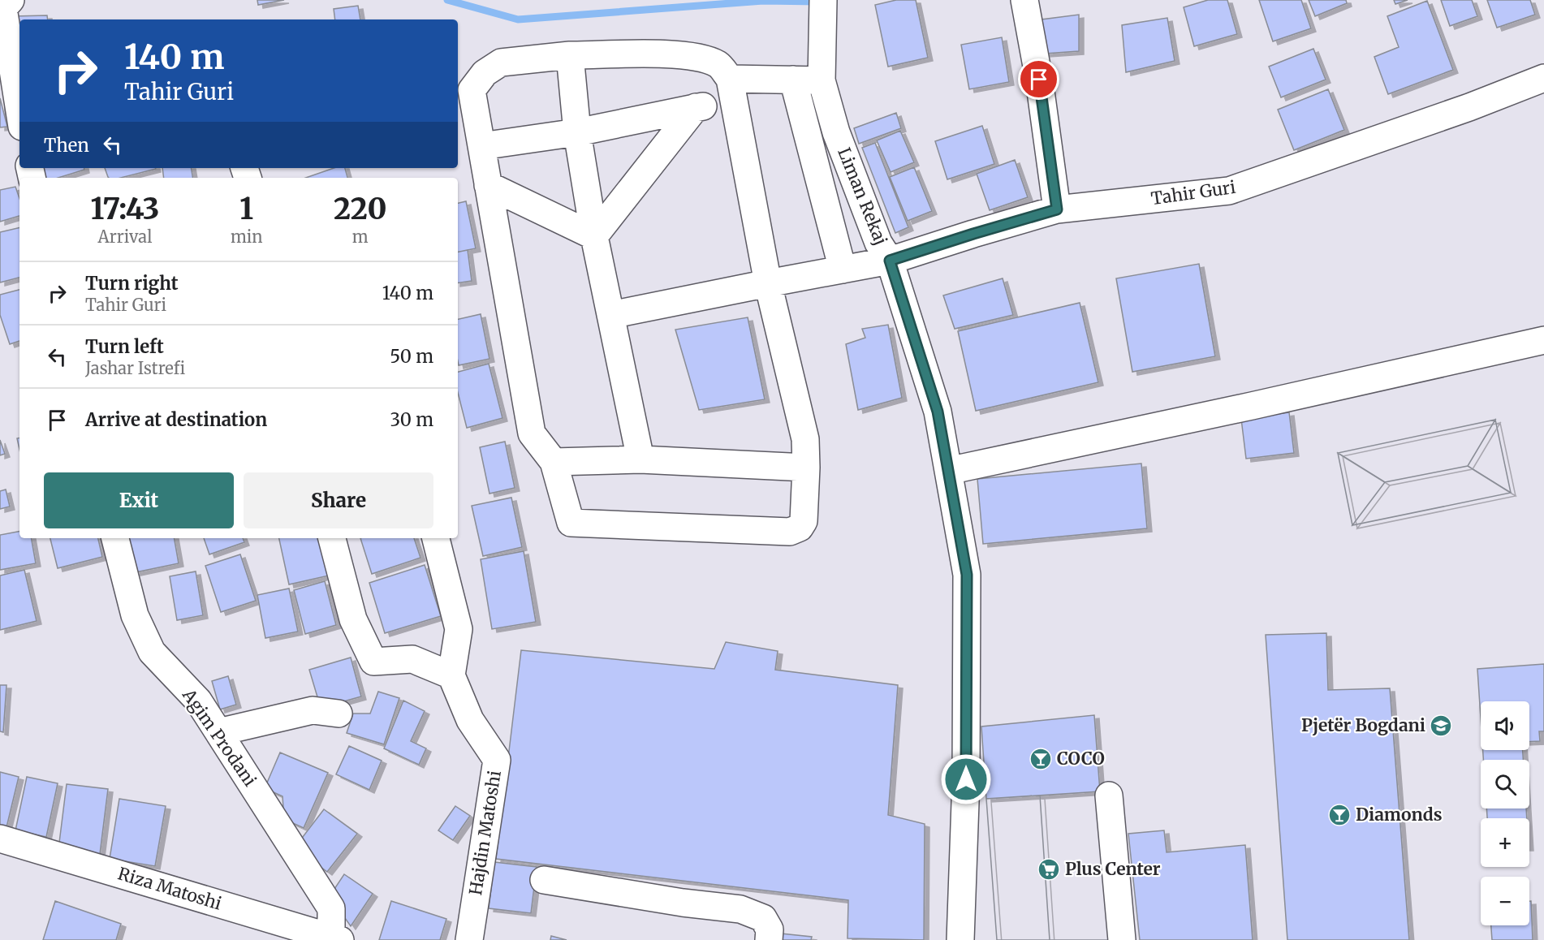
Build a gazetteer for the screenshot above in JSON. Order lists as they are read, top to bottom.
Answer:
{
  "streets": {
    "street": [
      "Tahir Guri",
      "Liman Rekaj",
      "Agim Prodani",
      "Hajdin Matoshi",
      "Riza Matoshi"
    ]
  },
  "crossings": [
    ["Tahir Guri", "Liman Rekaj"],
    ["Agim Prodani", "Riza Matoshi"]
  ],
  "places": {
    "school or university": ["Pjetër Bogdani"],
    "bar": ["COCO", "Diamonds"],
    "supermarket": ["Plus Center"]
  },
  "page": {
    "turn": ["140 m", "Tahir Guri"],
    "then": "Then",
    "eta": [
      "17:43",
      "Arrival",
      "1",
      "min",
      "220",
      "m"
    ],
    "list": [
      {
        "name": "Turn right",
        "note": "Tahir Guri",
        "value": "140 m"
      },
      {
        "name": "Turn left",
        "note": "Jashar Istrefi",
        "value": "50 m"
      },
      {
        "name": "Arrive at destination",
        "value": "30 m"
      }
    ],
    "buttons": ["Exit", "Share"],
    "map_buttons": ["+", "−"]
  }
}
